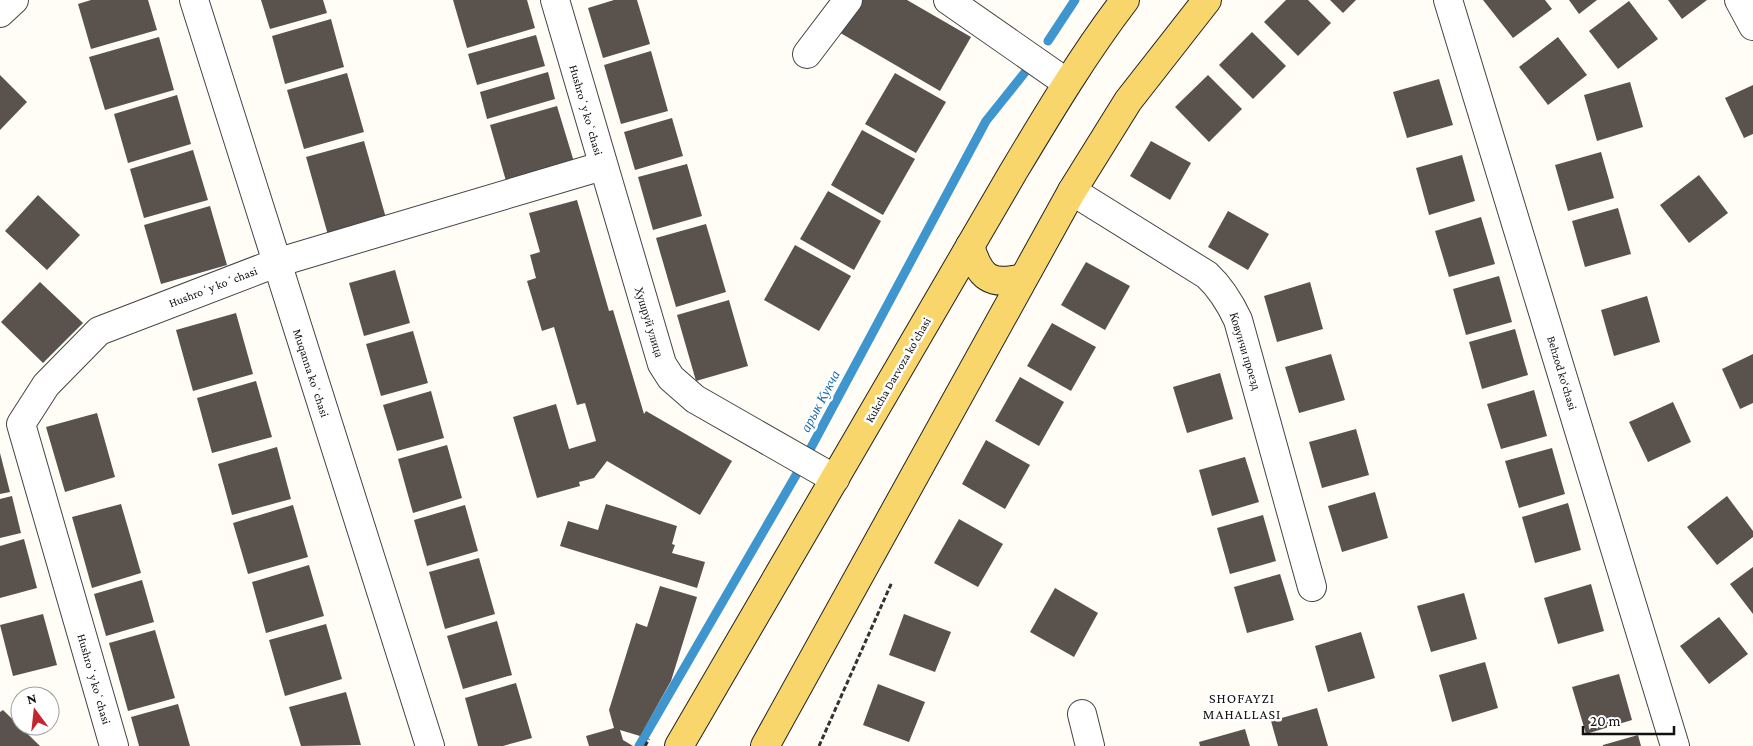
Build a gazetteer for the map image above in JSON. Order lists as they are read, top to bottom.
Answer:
{
  "streets": {
    "main road": ["Kukcha Darvoza ko'chasi"],
    "street": [
      "Hushroʻy koʻchasi",
      "Хушруй улица",
      "Ковунчи проезд",
      "Muqanna koʻchasi",
      "Behzod ko‘chasi"
    ]
  },
  "crossings": [
    ["Hushroʻy koʻchasi", "Хушруй улица"],
    ["Hushroʻy koʻchasi", "Muqanna koʻchasi"],
    ["Хушруй улица", "Kukcha Darvoza ko'chasi"]
  ],
  "districts": ["SHOFAYZI MAHALLASI"],
  "water": ["арык Кукча"],
  "scale_bar": "20 m",
  "north": "top"
}
